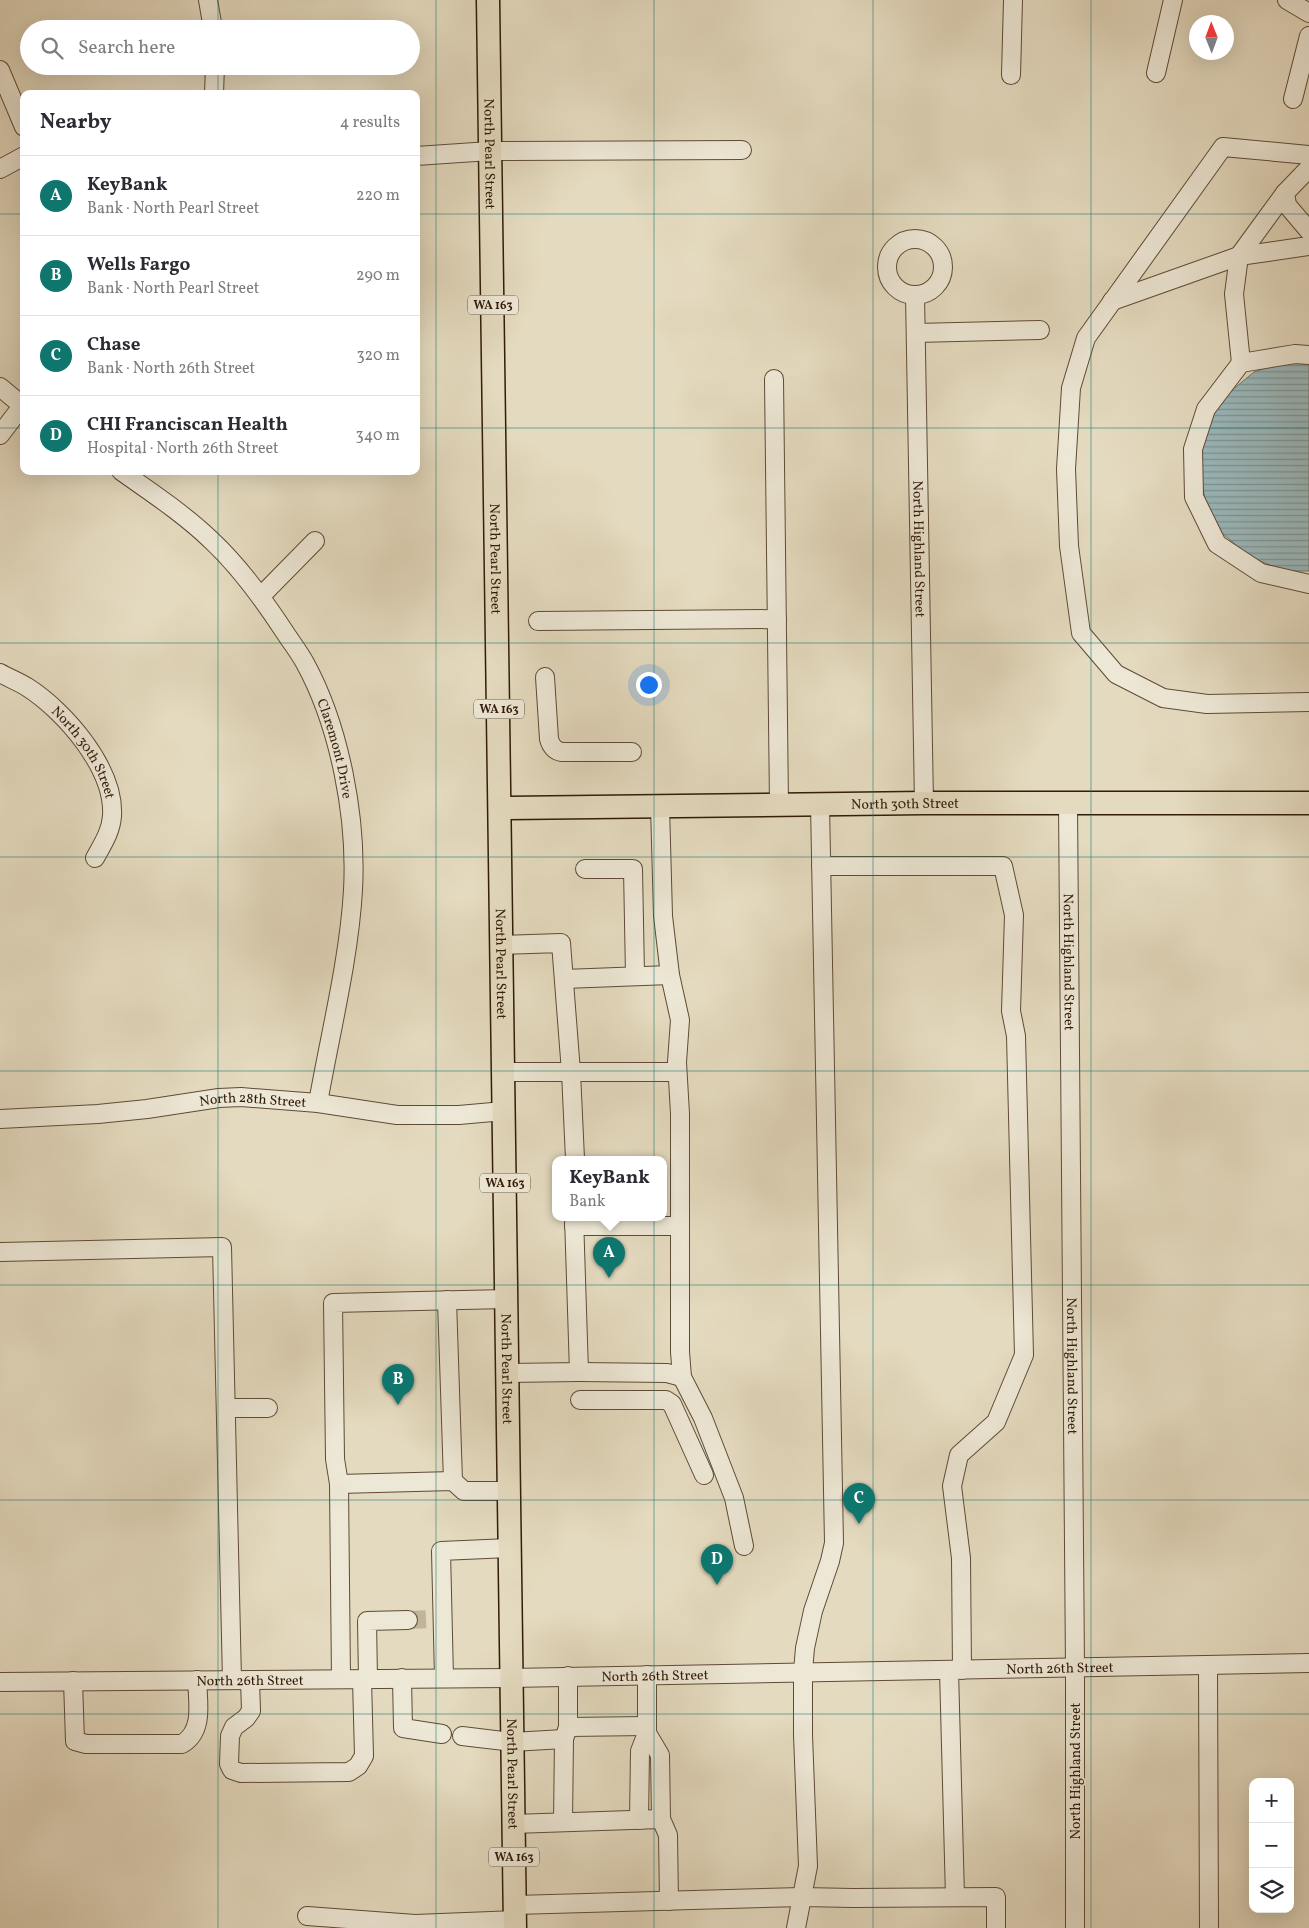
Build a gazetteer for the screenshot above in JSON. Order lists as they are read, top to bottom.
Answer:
{
  "streets": {
    "main road": ["North Pearl Street", "WA 163", "North 30th Street"],
    "street": [
      "North Highland Street",
      "Claremont Drive",
      "North 28th Street",
      "North 26th Street"
    ]
  },
  "crossings": [
    ["North Pearl Street", "North 30th Street"],
    ["North Pearl Street", "North 28th Street"],
    ["North Pearl Street", "North 26th Street"],
    ["North Highland Street", "North 30th Street"],
    ["North Highland Street", "North 26th Street"],
    ["Claremont Drive", "North 28th Street"]
  ],
  "north": "top",
  "page": {
    "search": "Search here",
    "heading": ["Nearby", "4 results"],
    "list": [
      {
        "mark": "A",
        "name": "KeyBank",
        "note": "Bank · North Pearl Street",
        "value": "220 m"
      },
      {
        "mark": "B",
        "name": "Wells Fargo",
        "note": "Bank · North Pearl Street",
        "value": "290 m"
      },
      {
        "mark": "C",
        "name": "Chase",
        "note": "Bank · North 26th Street",
        "value": "320 m"
      },
      {
        "mark": "D",
        "name": "CHI Franciscan Health",
        "note": "Hospital · North 26th Street",
        "value": "340 m"
      }
    ],
    "popup": ["KeyBank", "Bank"],
    "pins": [
      "A",
      "B",
      "C",
      "D"
    ],
    "map_buttons": ["+", "−"]
  }
}
